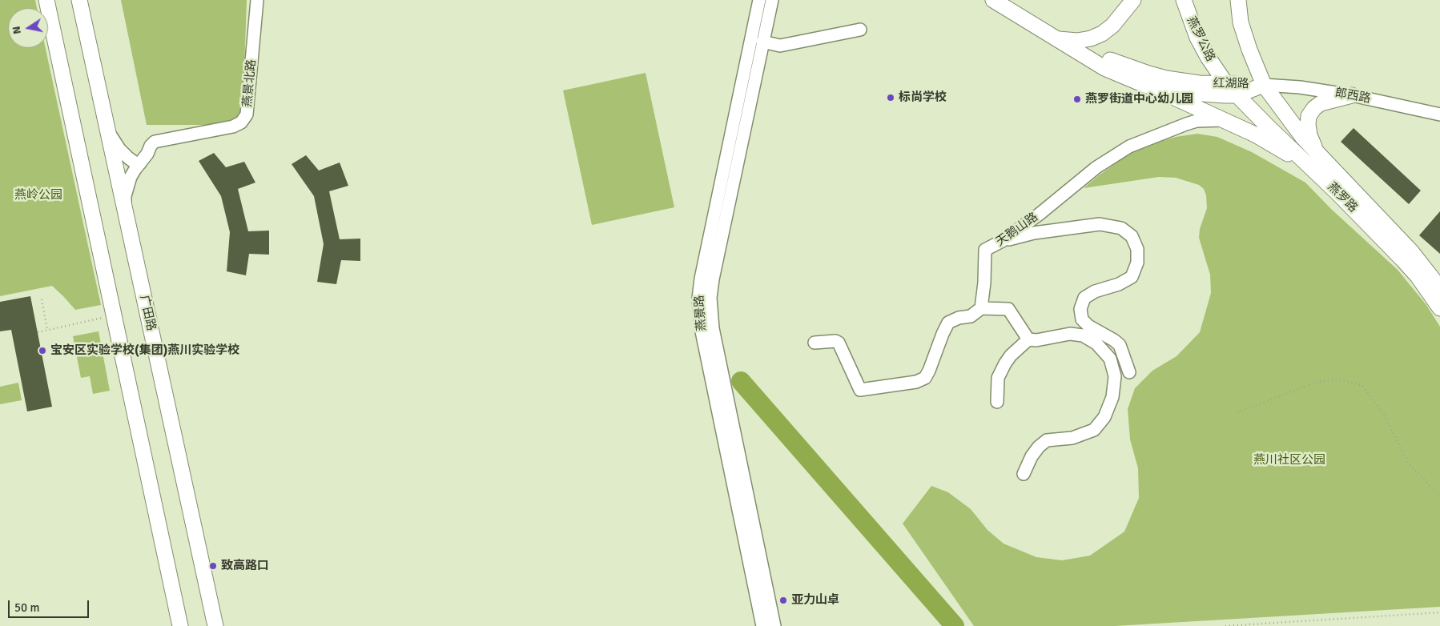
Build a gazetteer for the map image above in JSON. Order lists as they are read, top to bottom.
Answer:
{
  "streets": {
    "main road": [
      "燕罗公路",
      "红湖路",
      "燕罗路",
      "广田路"
    ],
    "street": [
      "燕景北路",
      "郎西路",
      "天鹅山路",
      "燕景路"
    ]
  },
  "crossings": [
    ["燕罗公路", "红湖路"],
    ["燕罗公路", "燕罗路"],
    ["燕景北路", "广田路"],
    ["红湖路", "郎西路"],
    ["红湖路", "燕罗路"],
    ["郎西路", "燕罗路"]
  ],
  "parks": ["燕岭公园", "燕川社区公园"],
  "places": [
    "标尚学校",
    "燕罗街道中心幼儿园",
    "宝安区实验学校(集团)燕川实验学校",
    "致高路口",
    "亚力山卓"
  ],
  "scale_bar": "50 m",
  "north": "left"
}
